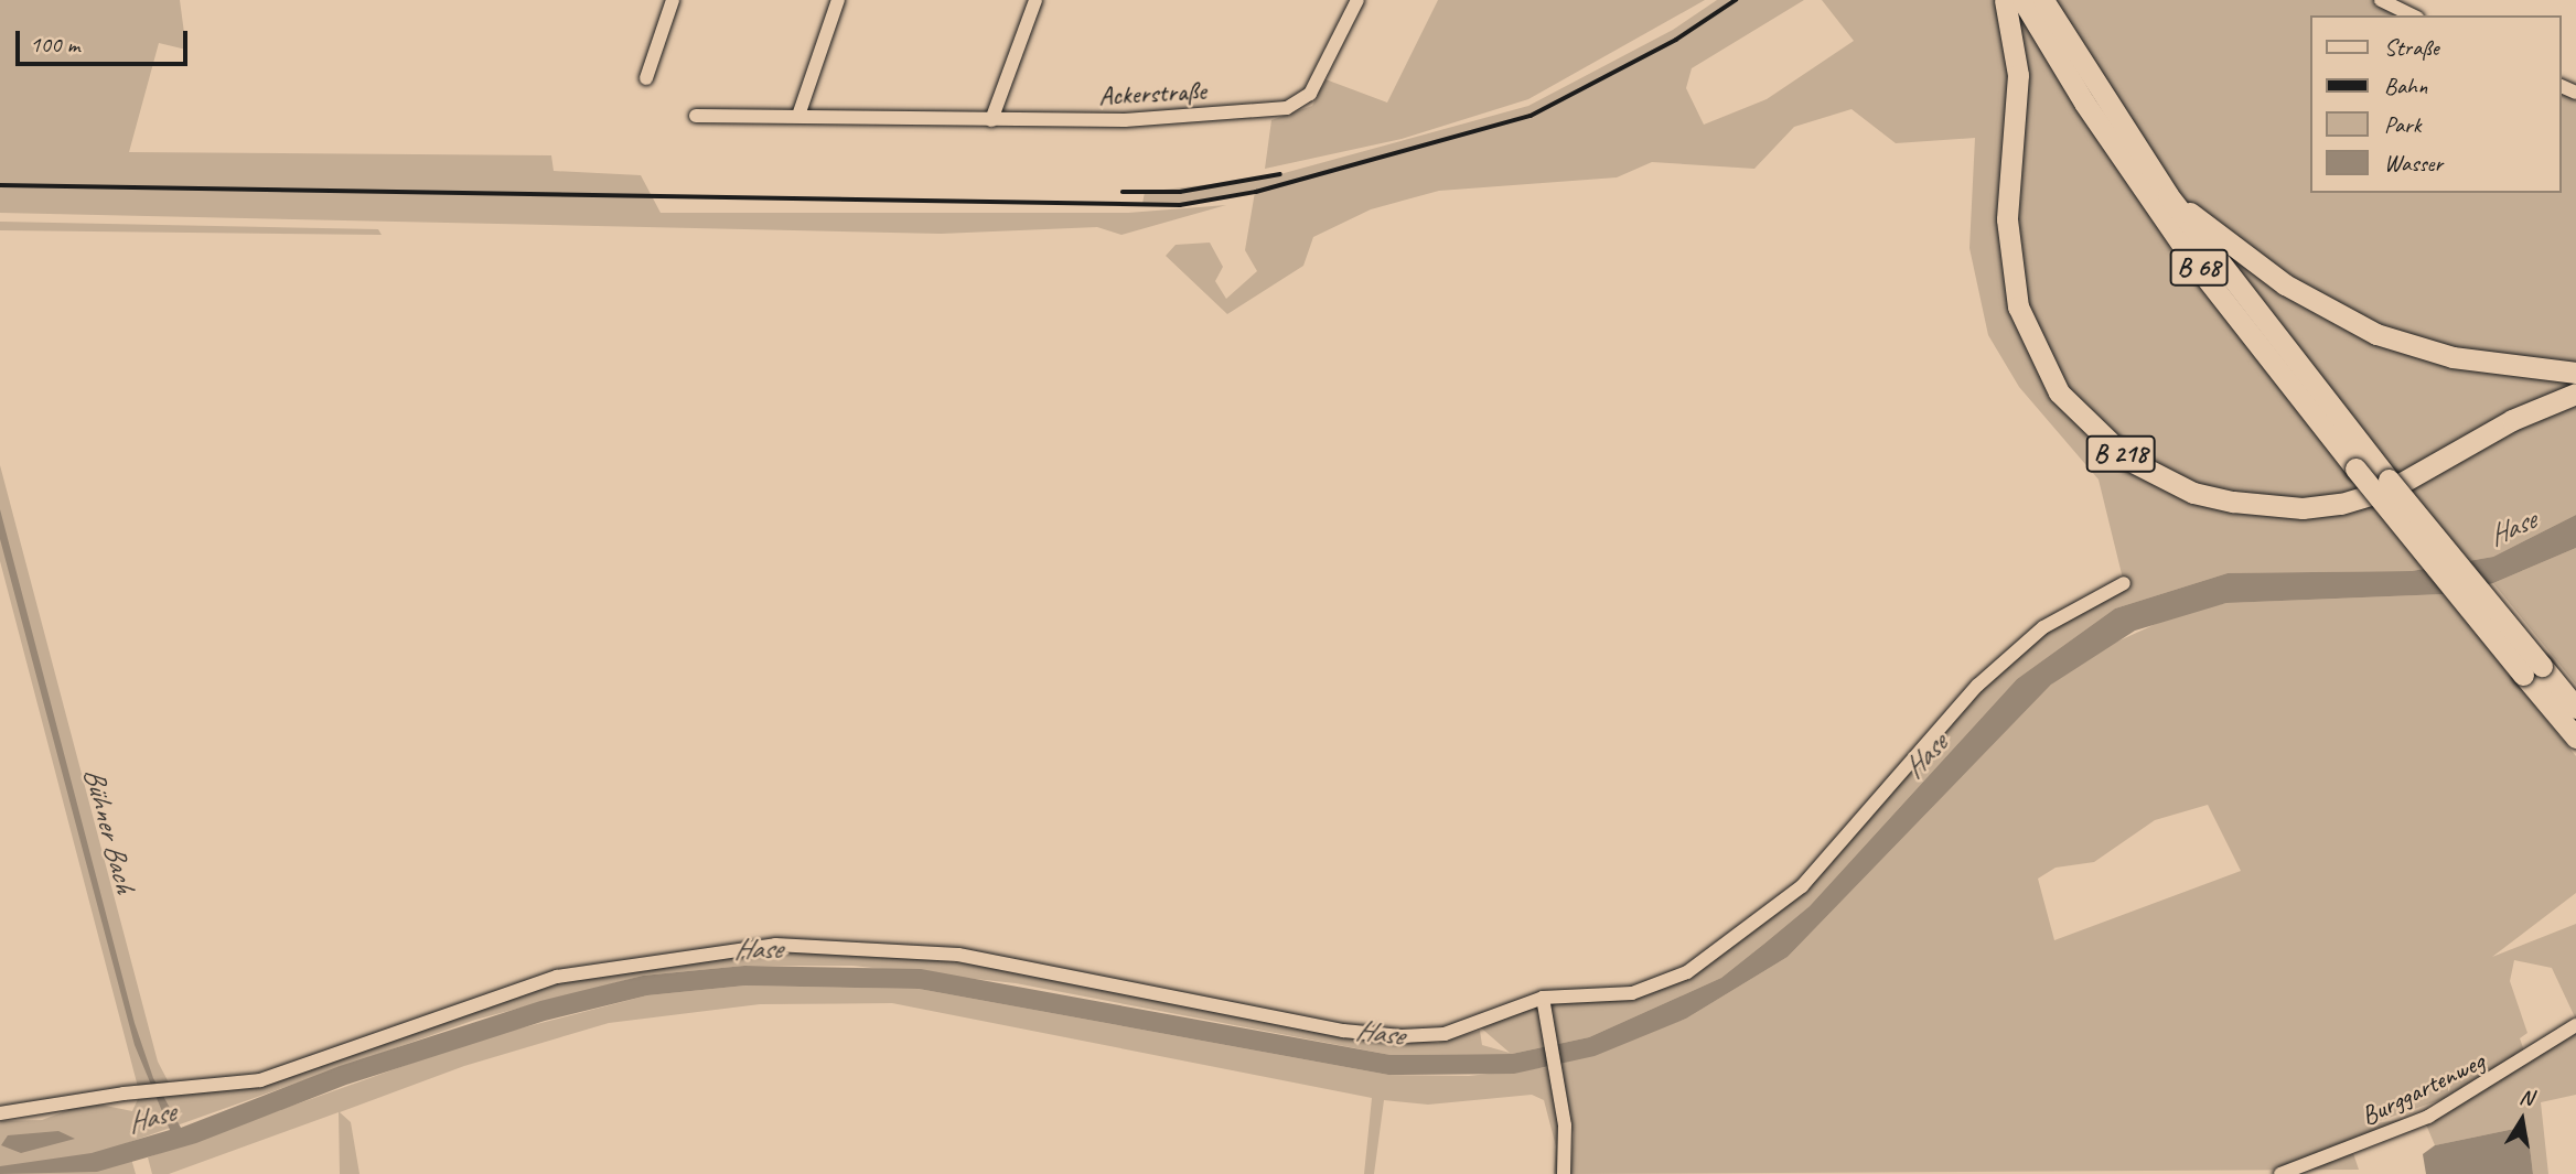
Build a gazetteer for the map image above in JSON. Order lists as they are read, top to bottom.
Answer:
{
  "streets": {
    "highway": ["B 68", "B 218"],
    "street": ["Ackerstraße", "Burggartenweg"]
  },
  "water": ["Hase", "Bühner Bach"],
  "legend": [
    "Straße",
    "Bahn",
    "Park",
    "Wasser"
  ],
  "scale_bar": "100 m",
  "north": "top"
}
